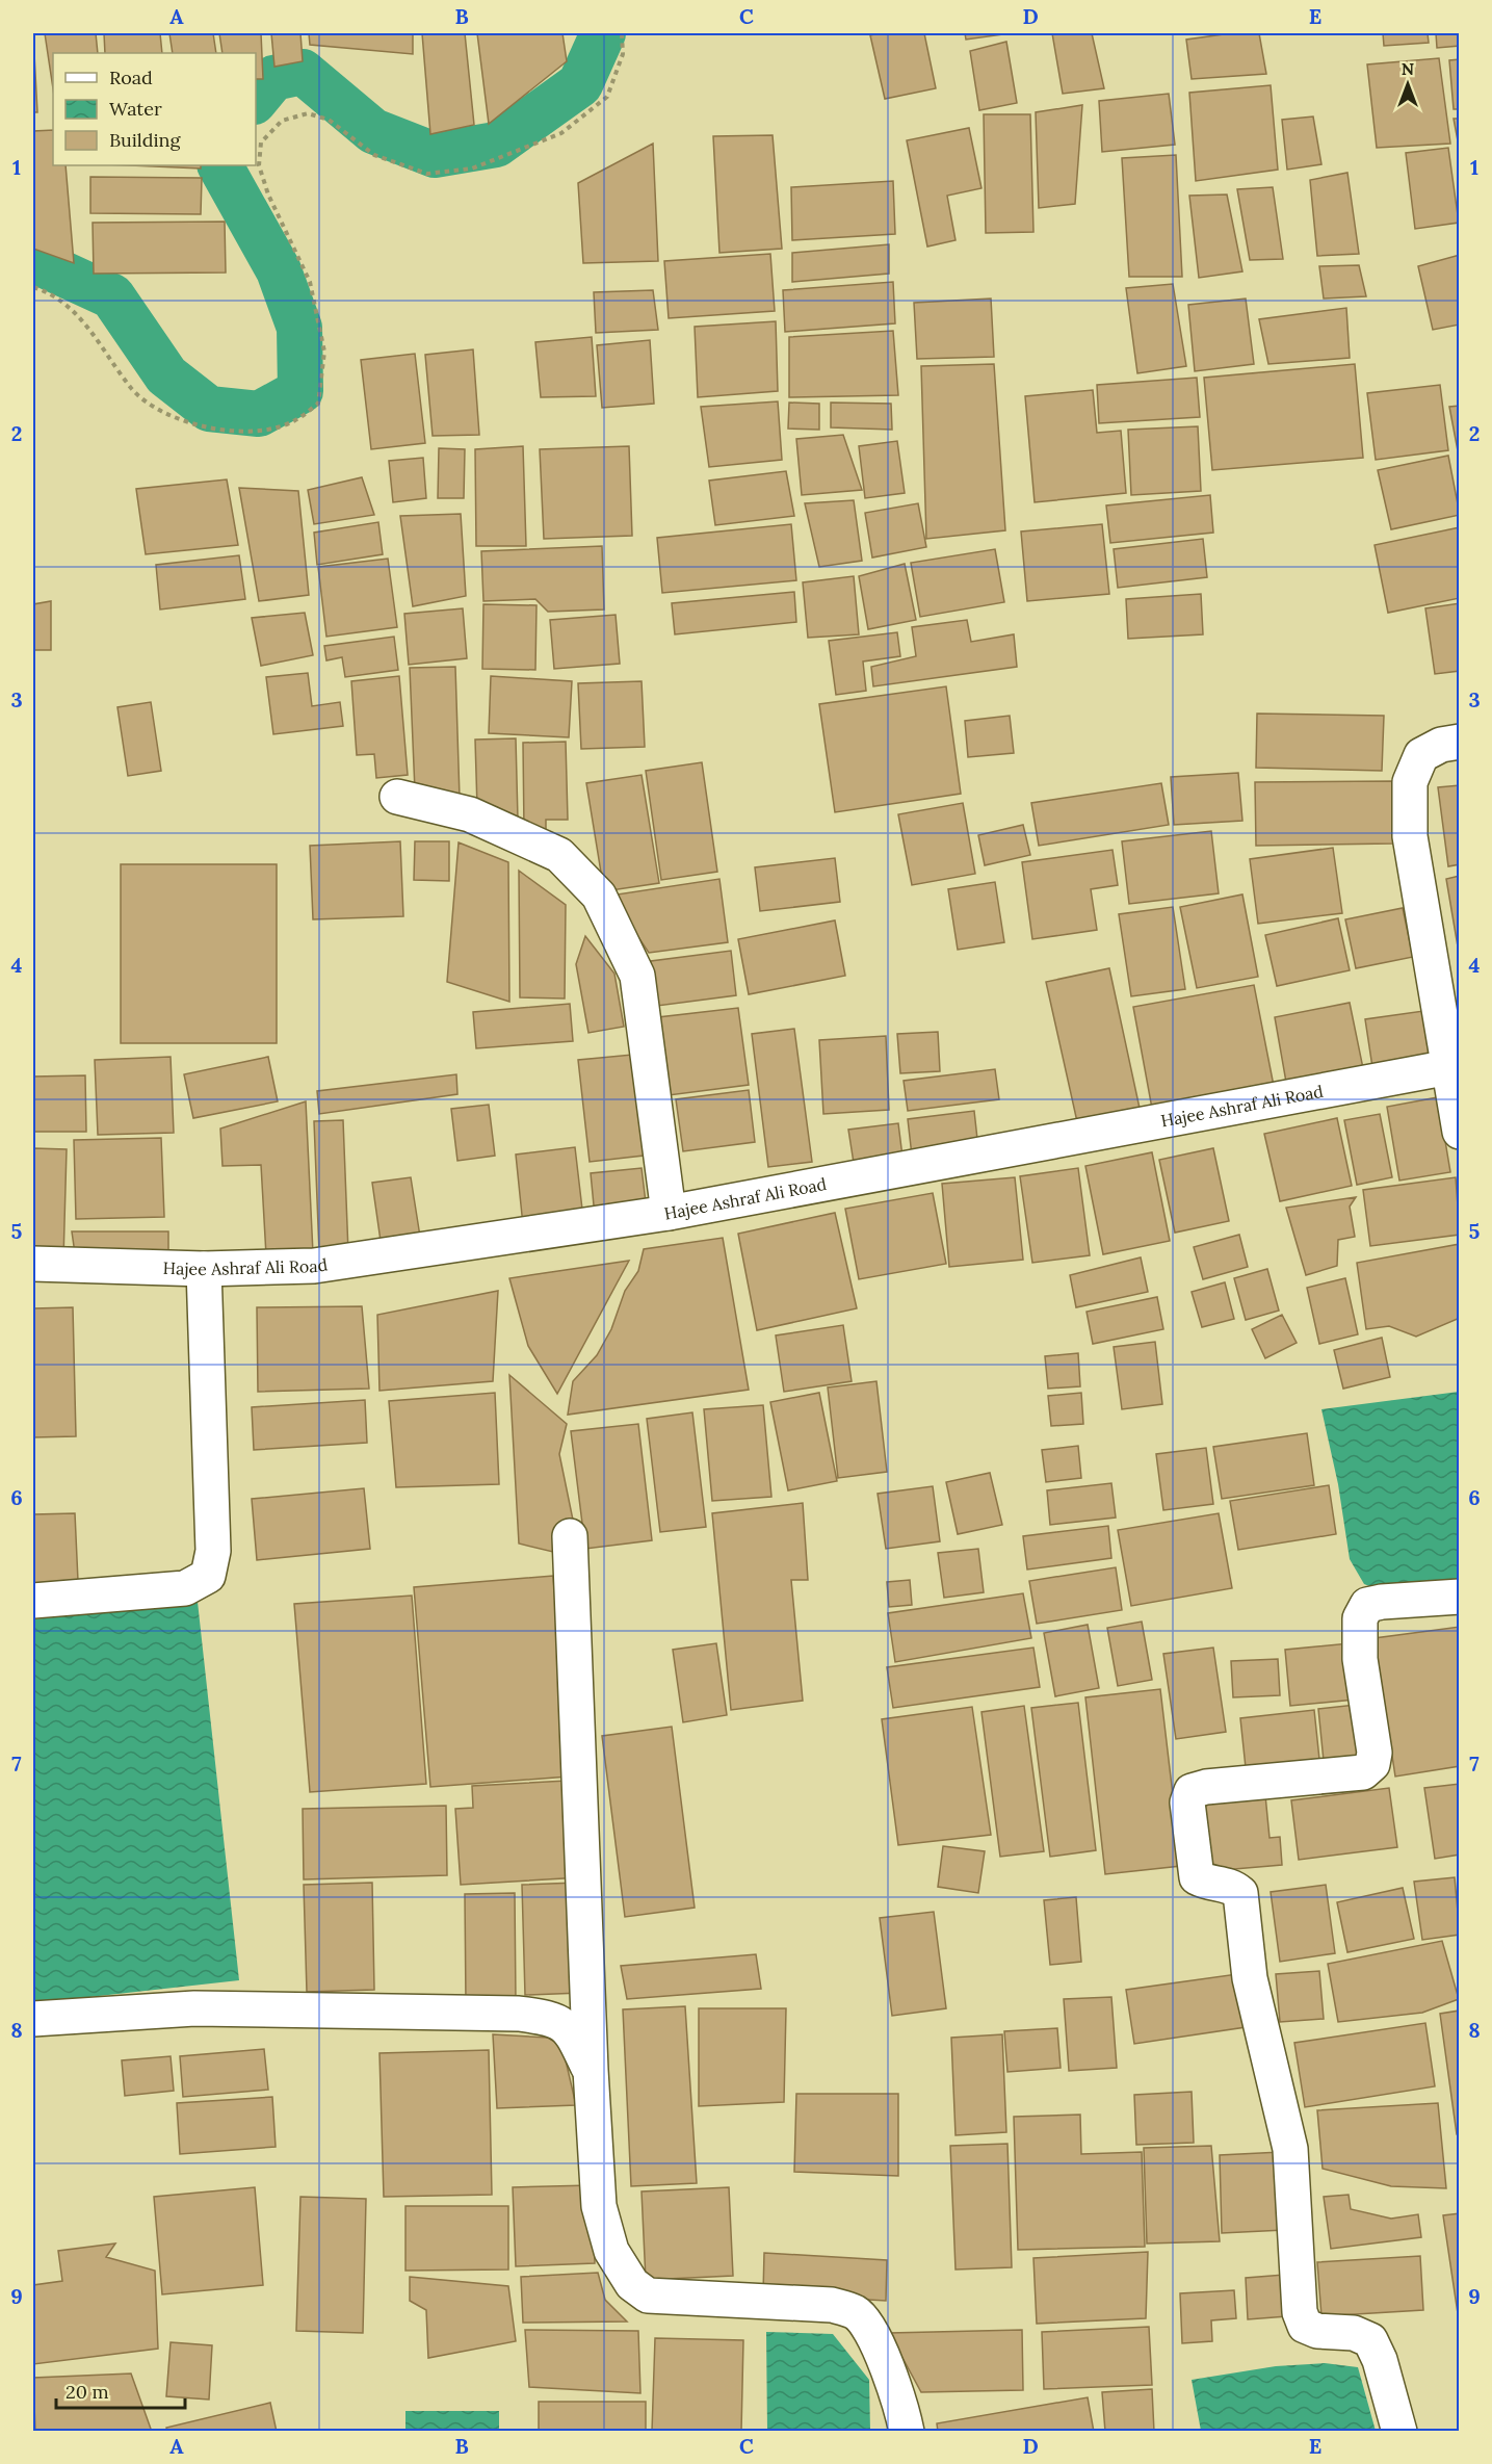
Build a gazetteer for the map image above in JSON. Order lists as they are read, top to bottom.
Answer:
{
  "streets": {
    "street": ["Hajee Ashraf Ali Road"]
  },
  "legend": ["Road", "Water", "Building"],
  "scale_bar": "20 m",
  "north": "top",
  "grid": {
    "columns": [
      "A",
      "B",
      "C",
      "D",
      "E"
    ],
    "rows": [
      "1",
      "2",
      "3",
      "4",
      "5",
      "6",
      "7",
      "8",
      "9"
    ]
  }
}
